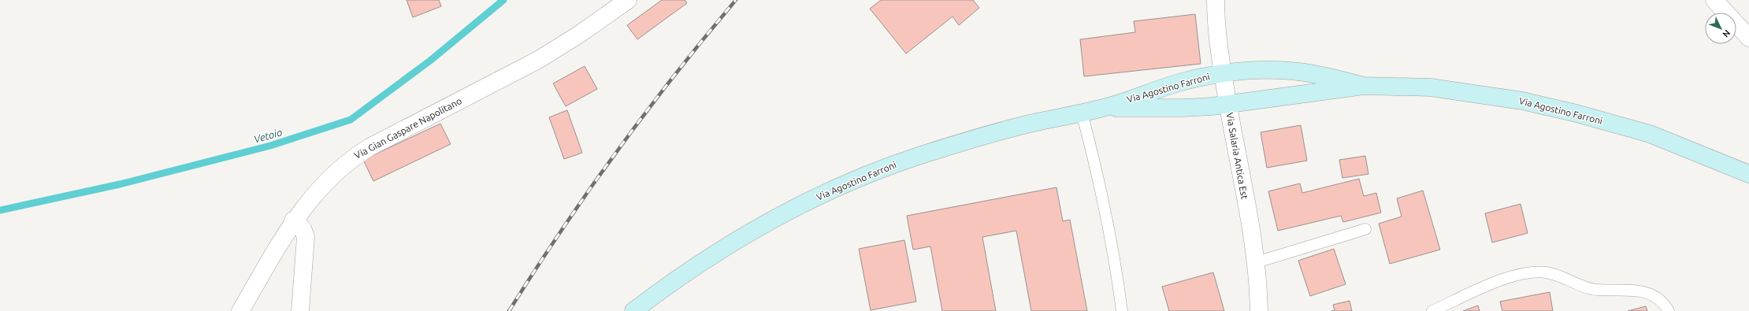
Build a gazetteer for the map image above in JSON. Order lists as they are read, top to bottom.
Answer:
{
  "streets": {
    "street": ["Via Agostino Farroni", "Via Gian Gaspare Napolitano", "Via Salaria Antica Est"]
  },
  "crossings": [
    ["Via Agostino Farroni", "Via Salaria Antica Est"]
  ],
  "water": ["Vetoio"],
  "north": "bottom right"
}
